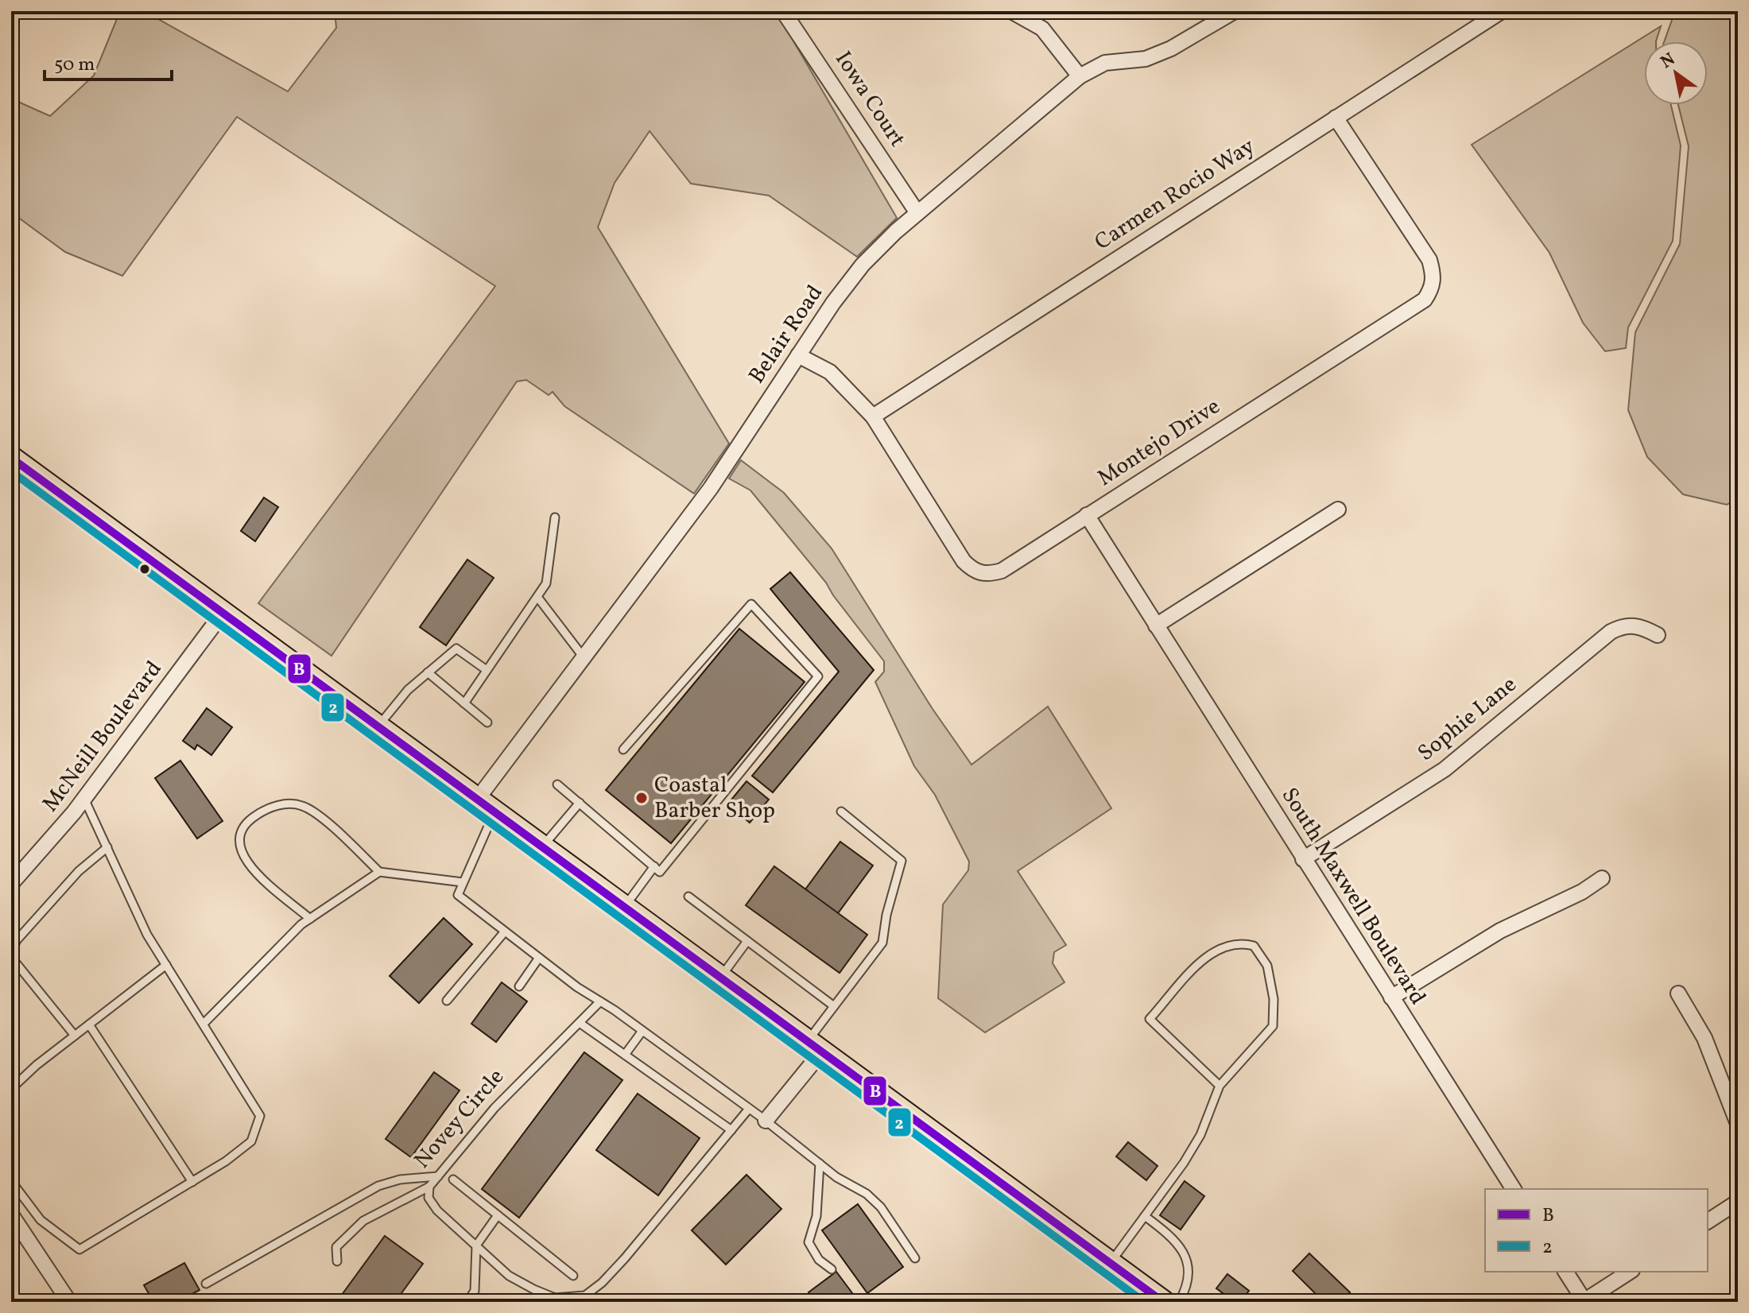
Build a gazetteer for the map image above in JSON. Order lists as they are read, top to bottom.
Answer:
{
  "streets": {
    "street": [
      "Iowa Court",
      "Carmen Rocio Way",
      "Belair Road",
      "Montejo Drive",
      "Sophie Lane",
      "McNeill Boulevard",
      "South Maxwell Boulevard"
    ],
    "lane": ["Novey Circle"]
  },
  "crossings": [
    ["Iowa Court", "Belair Road"],
    ["Carmen Rocio Way", "Montejo Drive"],
    ["Belair Road", "Montejo Drive"],
    ["Montejo Drive", "South Maxwell Boulevard"],
    ["Sophie Lane", "South Maxwell Boulevard"]
  ],
  "places": ["Coastal Barber Shop"],
  "lines": ["transit line B", "transit line 2"],
  "legend": ["B", "2"],
  "scale_bar": "50 m",
  "north": "top left"
}
